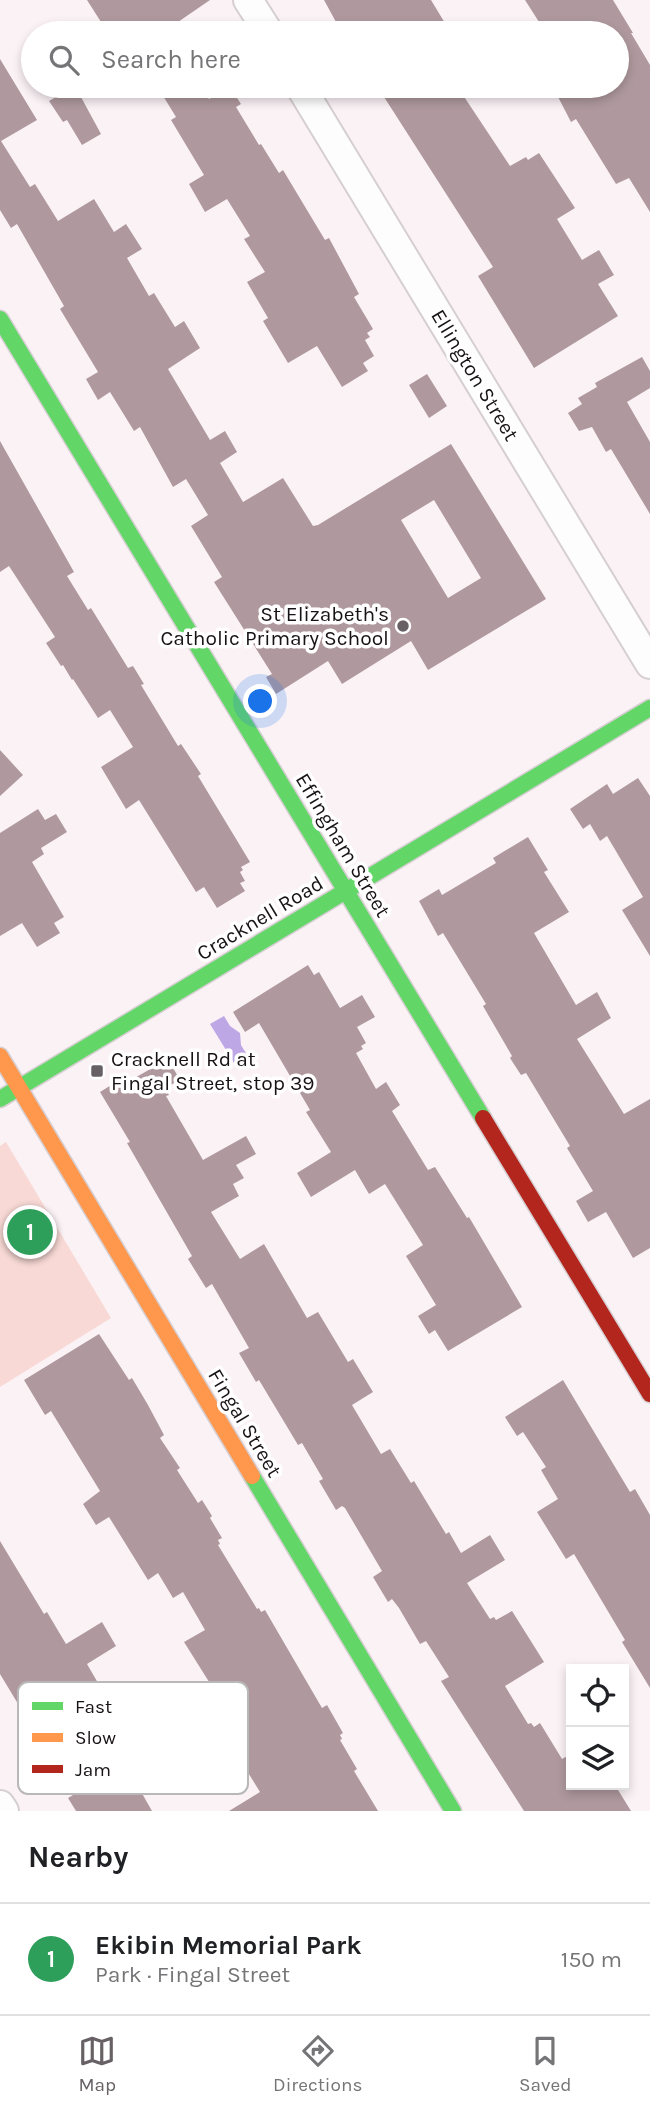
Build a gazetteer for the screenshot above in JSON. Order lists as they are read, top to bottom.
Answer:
{
  "streets": {
    "street": [
      "Ellington Street",
      "Effingham Street",
      "Cracknell Road",
      "Fingal Street"
    ]
  },
  "crossings": [
    ["Effingham Street", "Cracknell Road"],
    ["Cracknell Road", "Fingal Street"]
  ],
  "places": {
    "other": ["St Elizabeth's Catholic Primary School"],
    "transit": ["Cracknell Rd at Fingal Street, stop 39"]
  },
  "legend": ["Fast", "Slow", "Jam"],
  "page": {
    "search": "Search here",
    "pins": "1",
    "heading": "Nearby",
    "list": [
      {
        "mark": "1",
        "name": "Ekibin Memorial Park",
        "note": "Park · Fingal Street",
        "value": "150 m"
      }
    ],
    "nav": ["Map", "Directions", "Saved"]
  }
}
